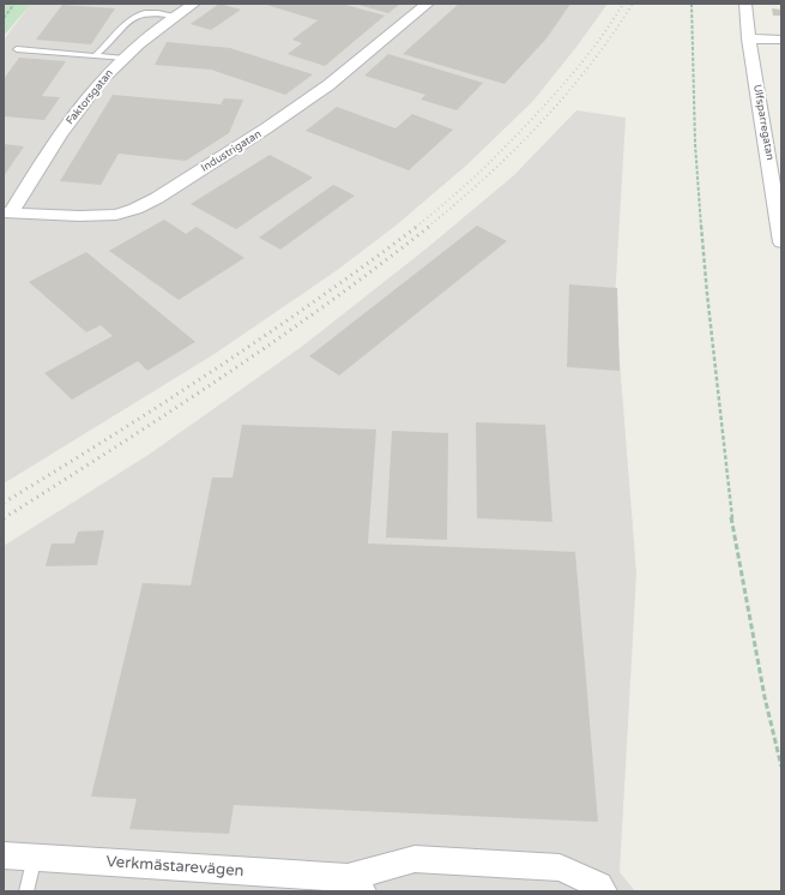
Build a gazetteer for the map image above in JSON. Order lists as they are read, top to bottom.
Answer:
{
  "streets": {
    "street": [
      "Faktorsgatan",
      "Ulfsparregatan",
      "Industrigatan",
      "Verkmästarevägen"
    ]
  },
  "crossings": [
    ["Faktorsgatan", "Industrigatan"]
  ]
}
